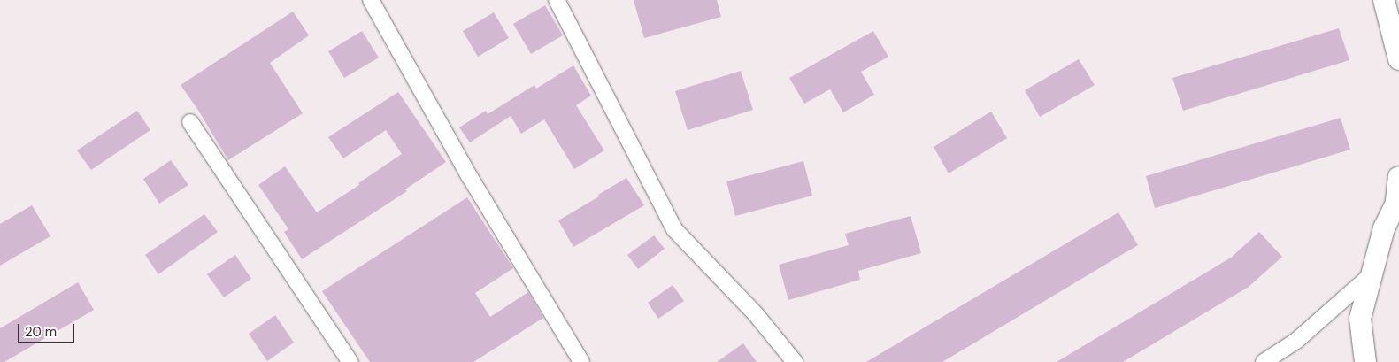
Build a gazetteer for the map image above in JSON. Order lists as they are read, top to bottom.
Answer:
{
  "scale_bar": "20 m"
}
